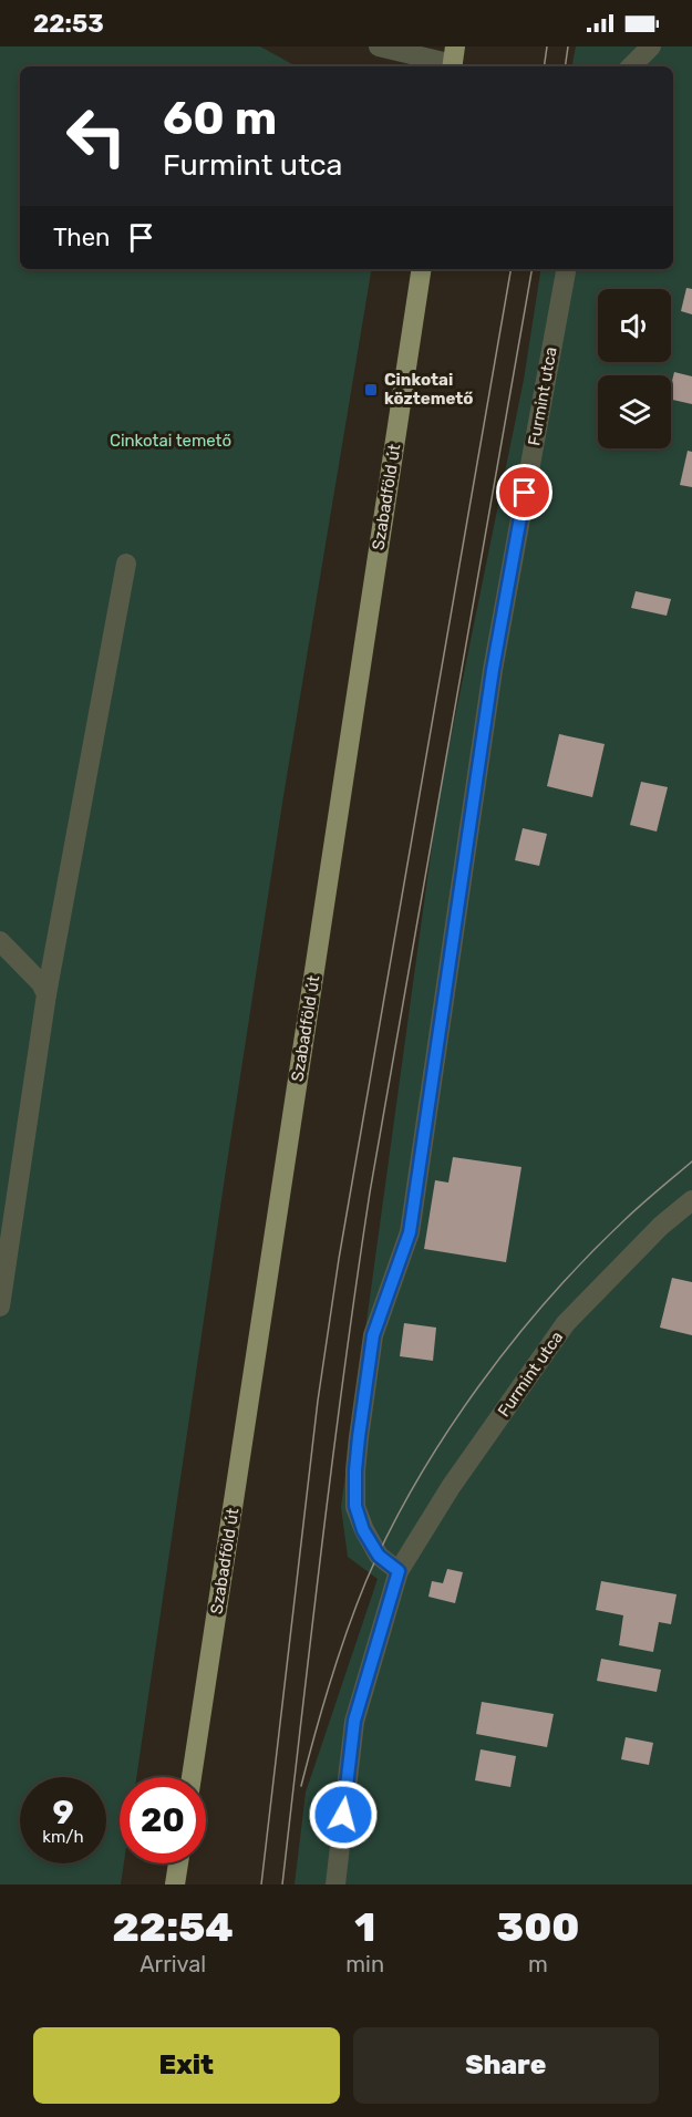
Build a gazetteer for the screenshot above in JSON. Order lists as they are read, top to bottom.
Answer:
{
  "streets": {
    "main road": ["Szabadföld út"],
    "street": ["Furmint utca"]
  },
  "parks": ["Cinkotai temető"],
  "places": {
    "transit": ["Cinkotai köztemető"]
  },
  "page": {
    "status": "22:53",
    "turn": ["60 m", "Furmint utca"],
    "then": "Then",
    "speed": "9 km/h",
    "limit": "20",
    "eta": [
      "22:54",
      "Arrival",
      "1",
      "min",
      "300",
      "m"
    ],
    "buttons": ["Exit", "Share"]
  }
}
